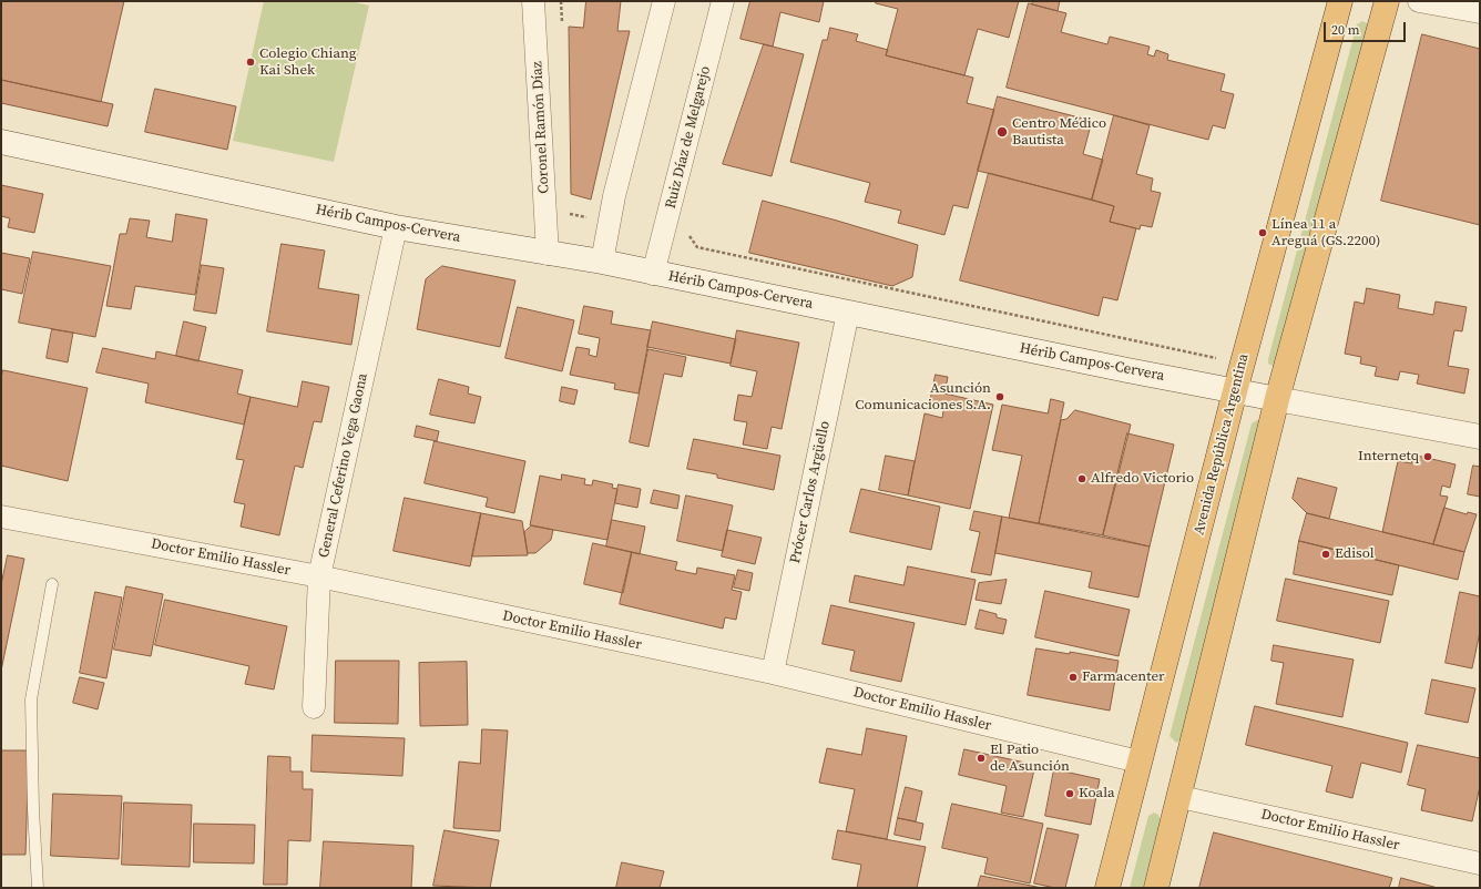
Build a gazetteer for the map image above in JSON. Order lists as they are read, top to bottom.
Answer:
{
  "streets": {
    "highway": ["Avenida República Argentina"],
    "main road": ["Hérib Campos-Cervera"],
    "street": [
      "Coronel Ramón Díaz",
      "Ruiz Díaz de Melgarejo",
      "General Ceferino Vega Gaona",
      "Prócer Carlos Argüello",
      "Doctor Emilio Hassler"
    ]
  },
  "crossings": [
    ["Coronel Ramón Díaz", "Hérib Campos-Cervera"],
    ["Ruiz Díaz de Melgarejo", "Hérib Campos-Cervera"],
    ["Hérib Campos-Cervera", "Avenida República Argentina"],
    ["Hérib Campos-Cervera", "General Ceferino Vega Gaona"],
    ["Hérib Campos-Cervera", "Prócer Carlos Argüello"],
    ["Avenida República Argentina", "Doctor Emilio Hassler"],
    ["General Ceferino Vega Gaona", "Doctor Emilio Hassler"],
    ["Prócer Carlos Argüello", "Doctor Emilio Hassler"]
  ],
  "places": [
    "Colegio Chiang Kai Shek",
    "Centro Médico Bautista",
    "Línea 11 a Areguá (GS.2200)",
    "Asunción Comunicaciones S.A.",
    "Internetq",
    "Alfredo Victorio",
    "Edisol",
    "Farmacenter",
    "El Patio de Asunción",
    "Koala"
  ],
  "scale_bar": "20 m"
}
